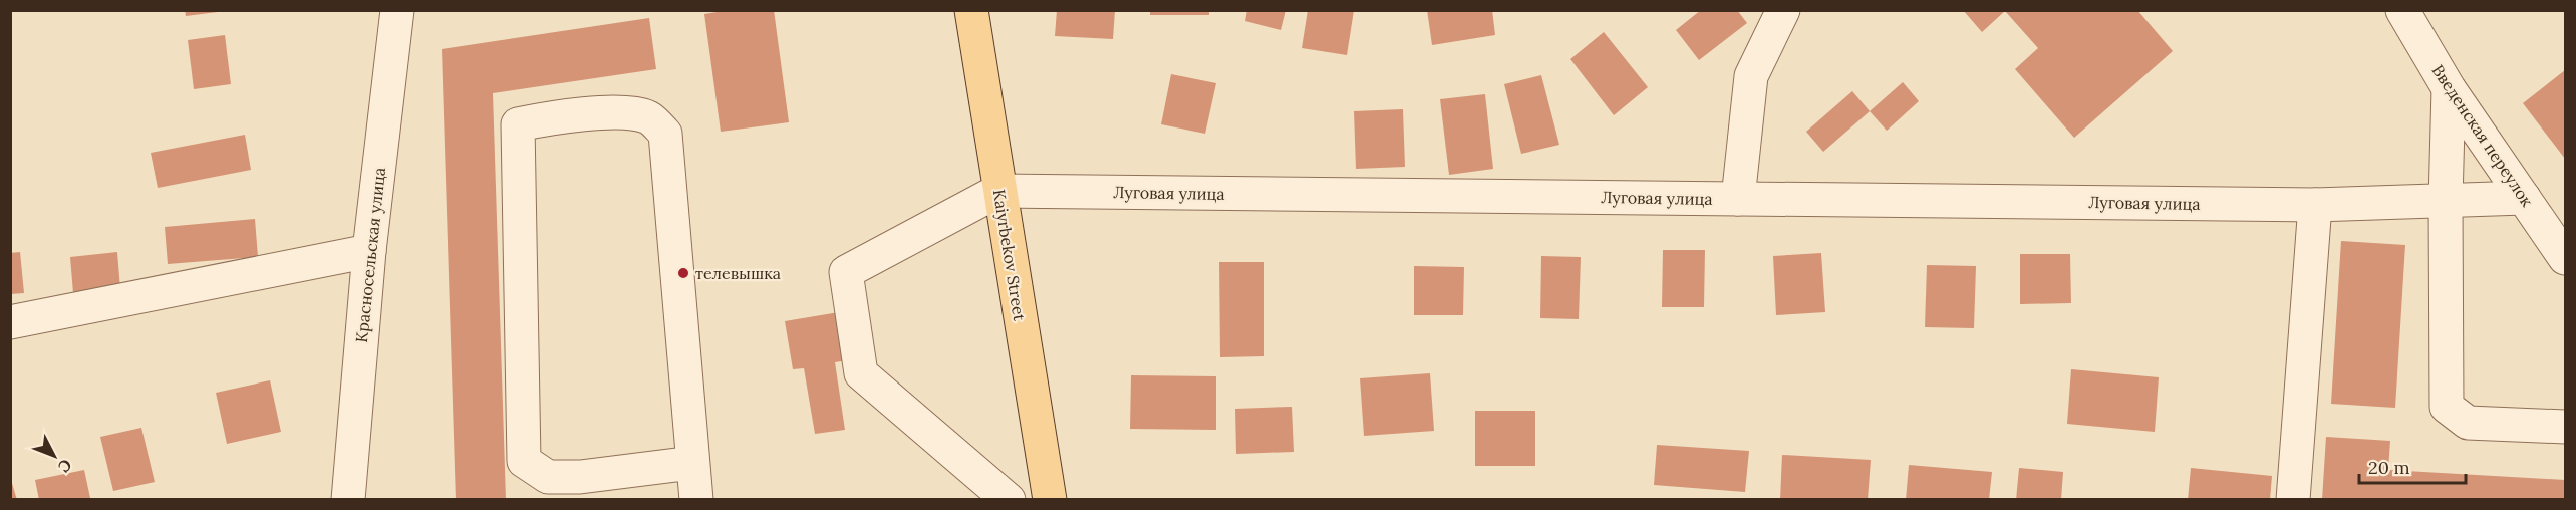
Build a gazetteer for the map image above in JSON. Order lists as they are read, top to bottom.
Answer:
{
  "streets": {
    "main road": ["Kaiyrbekov Street"],
    "street": ["Введенская переулок", "Луговая улица", "Красносельская улица"]
  },
  "crossings": [
    ["Введенская переулок", "Луговая улица"],
    ["Луговая улица", "Kaiyrbekov Street"]
  ],
  "places": ["телевышка"],
  "scale_bar": "20 m",
  "north": "bottom right"
}
